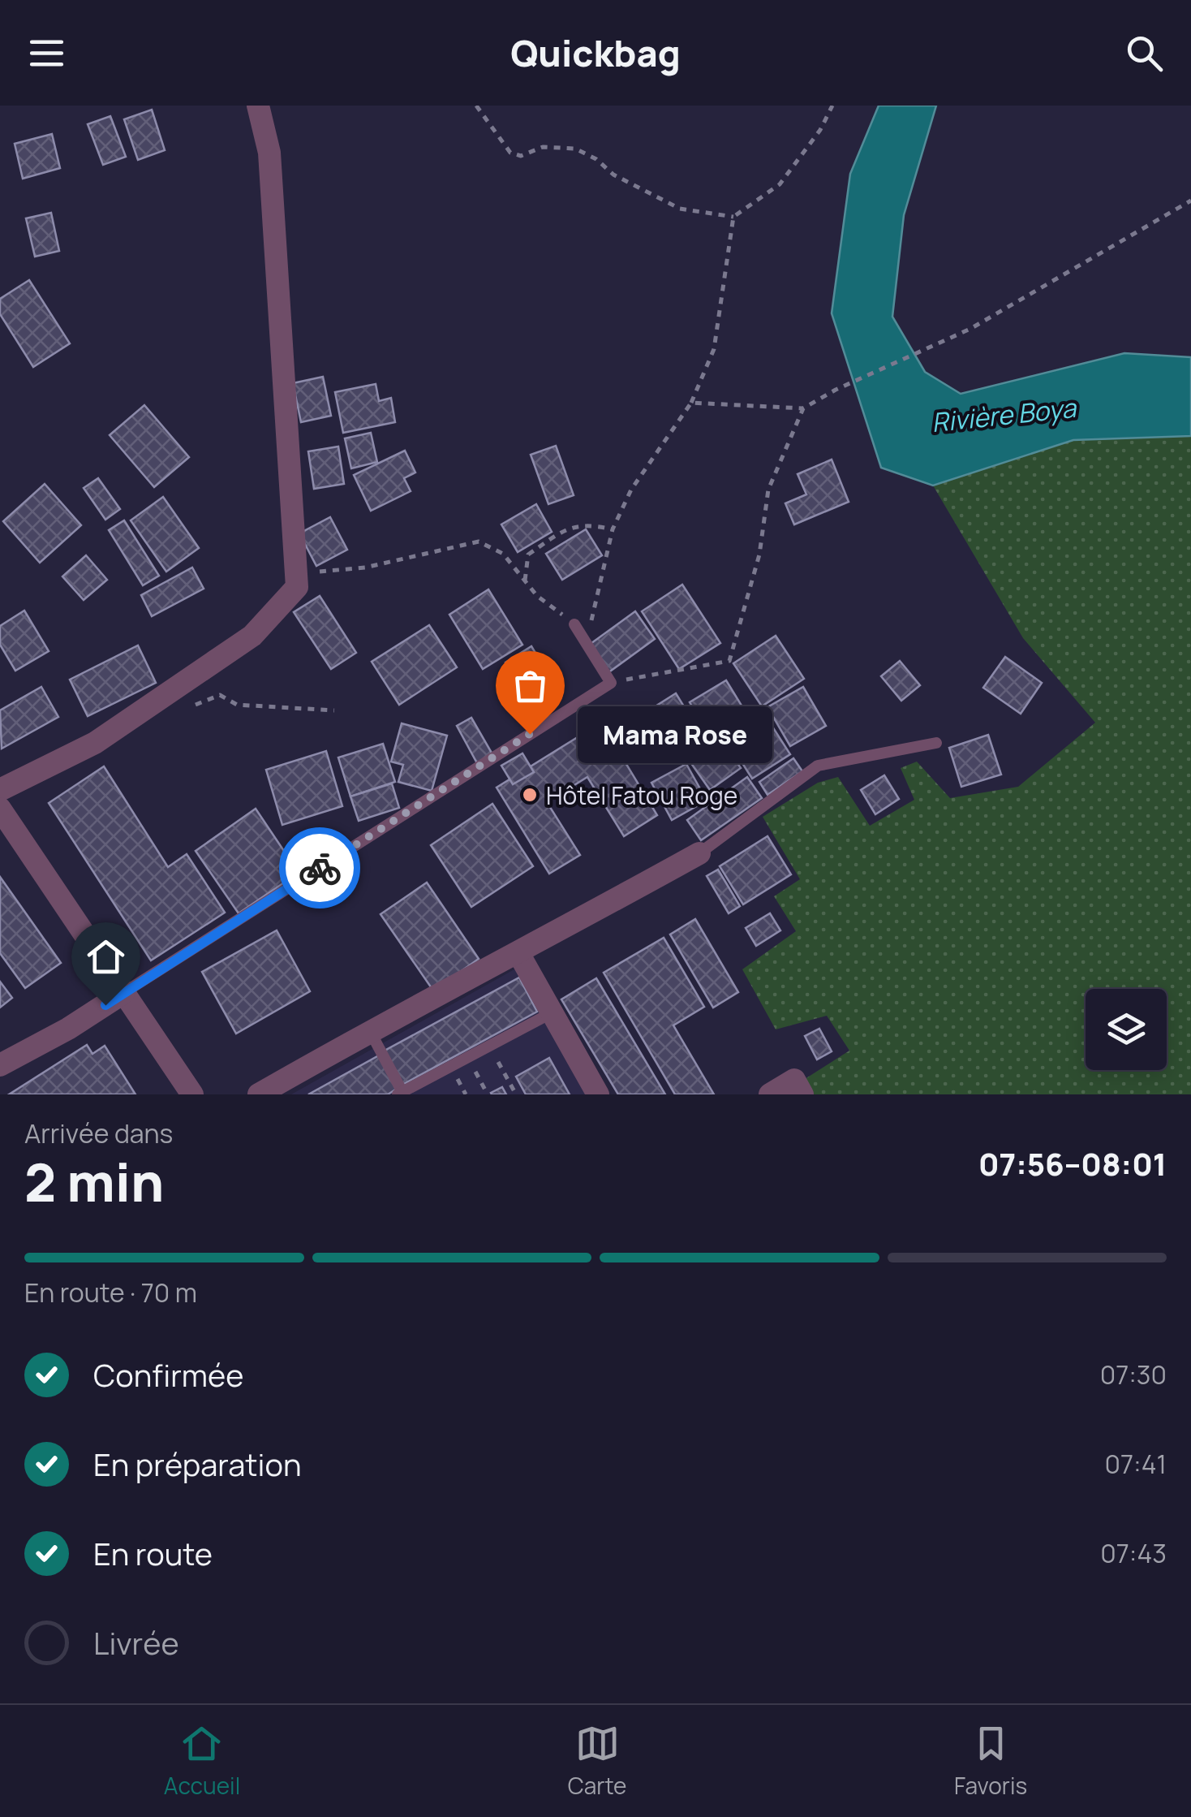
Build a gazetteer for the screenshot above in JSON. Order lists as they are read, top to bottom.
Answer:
{
  "water": ["Rivière Boya"],
  "places": ["Mama Rose", "Hôtel Fatou Roge"],
  "page": {
    "header": "Quickbag",
    "bubble": "Mama Rose",
    "heading": ["2 min", "Arrivée dans", "07:56–08:01"],
    "bar": "En route · 70 m",
    "list": [
      ["Confirmée", "07:30"],
      ["En préparation", "07:41"],
      ["En route", "07:43"],
      "Livrée"
    ],
    "tabs": ["Accueil", "Carte", "Favoris"]
  }
}
